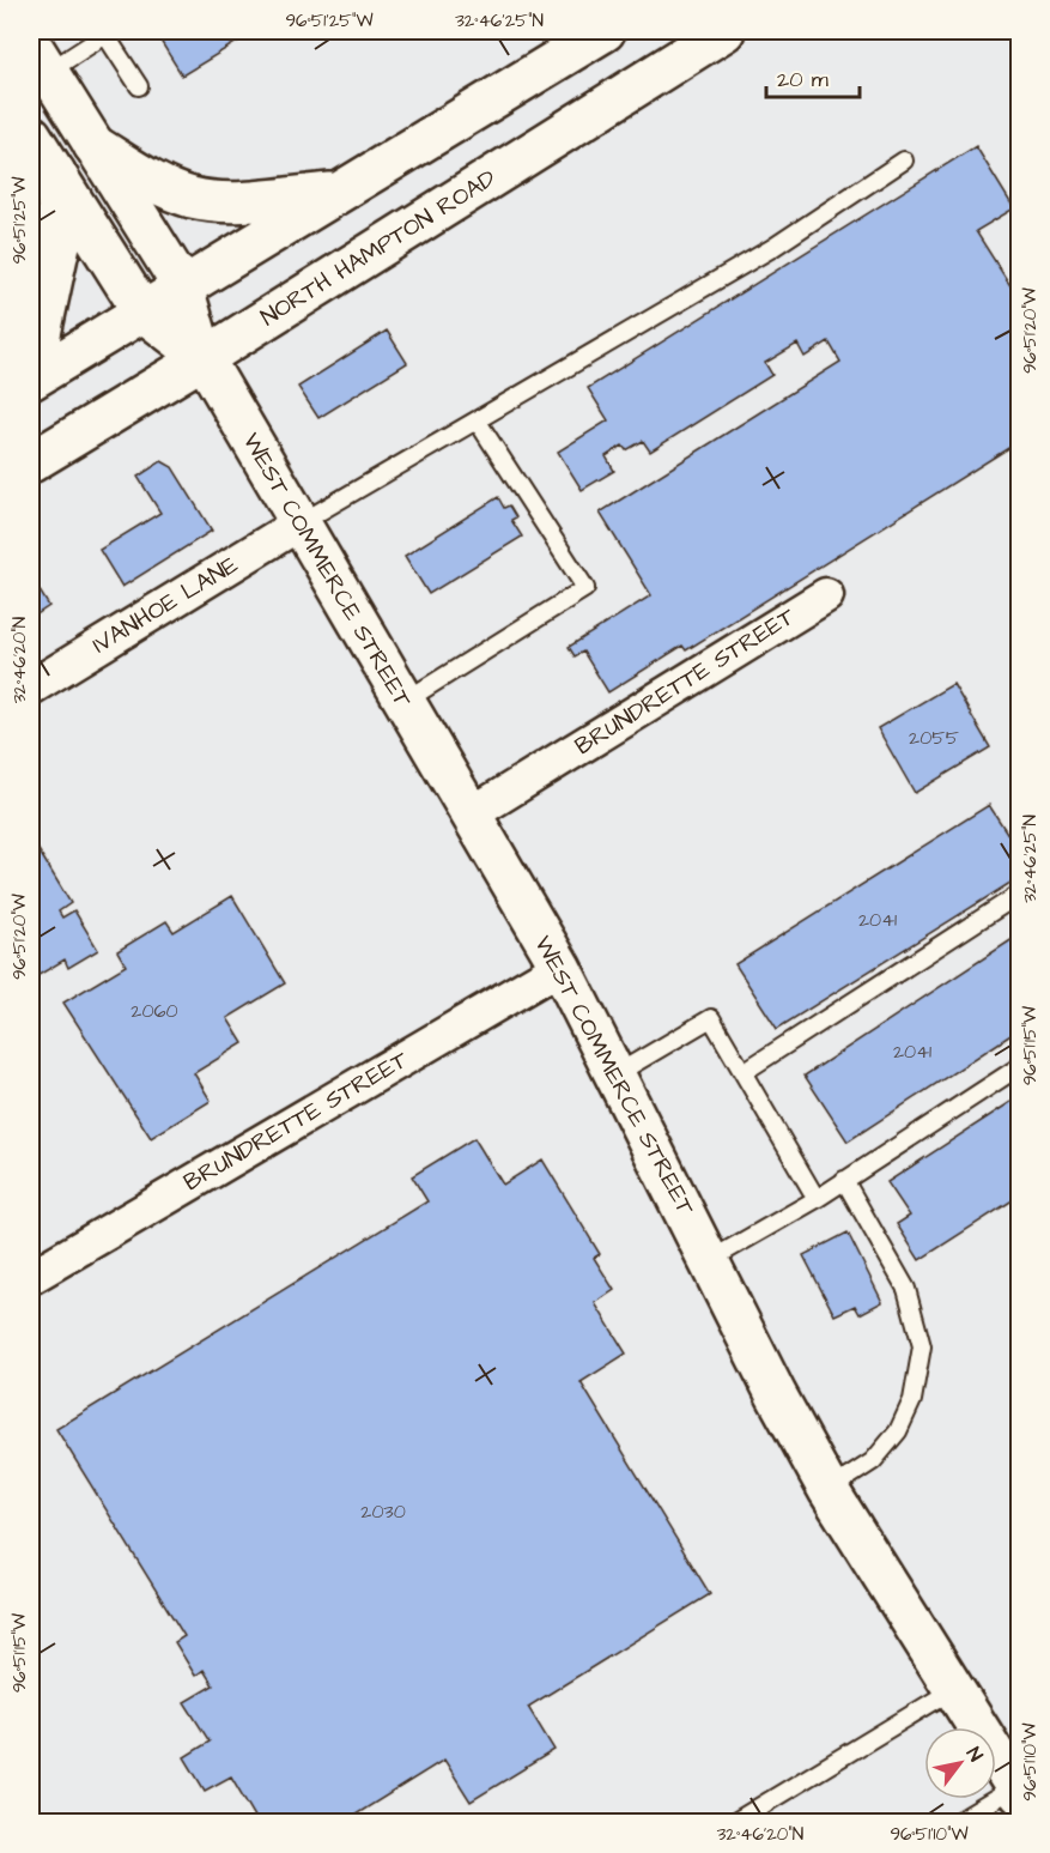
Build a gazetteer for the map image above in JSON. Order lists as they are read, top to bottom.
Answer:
{
  "streets": {
    "street": [
      "NORTH HAMPTON ROAD",
      "WEST COMMERCE STREET",
      "IVANHOE LANE",
      "BRUNDRETTE STREET"
    ]
  },
  "crossings": [
    ["NORTH HAMPTON ROAD", "WEST COMMERCE STREET"],
    ["WEST COMMERCE STREET", "IVANHOE LANE"],
    ["WEST COMMERCE STREET", "BRUNDRETTE STREET"]
  ],
  "house_numbers": [
    "2055",
    "2041",
    "2060",
    "2041",
    "2030"
  ],
  "scale_bar": "20 m",
  "north": "top right",
  "coordinates": [
    "96°51'25\"W",
    "32°46'25\"N",
    "96°51'20\"W",
    "32°46'20\"N",
    "96°51'15\"W",
    "96°51'10\"W"
  ]
}
